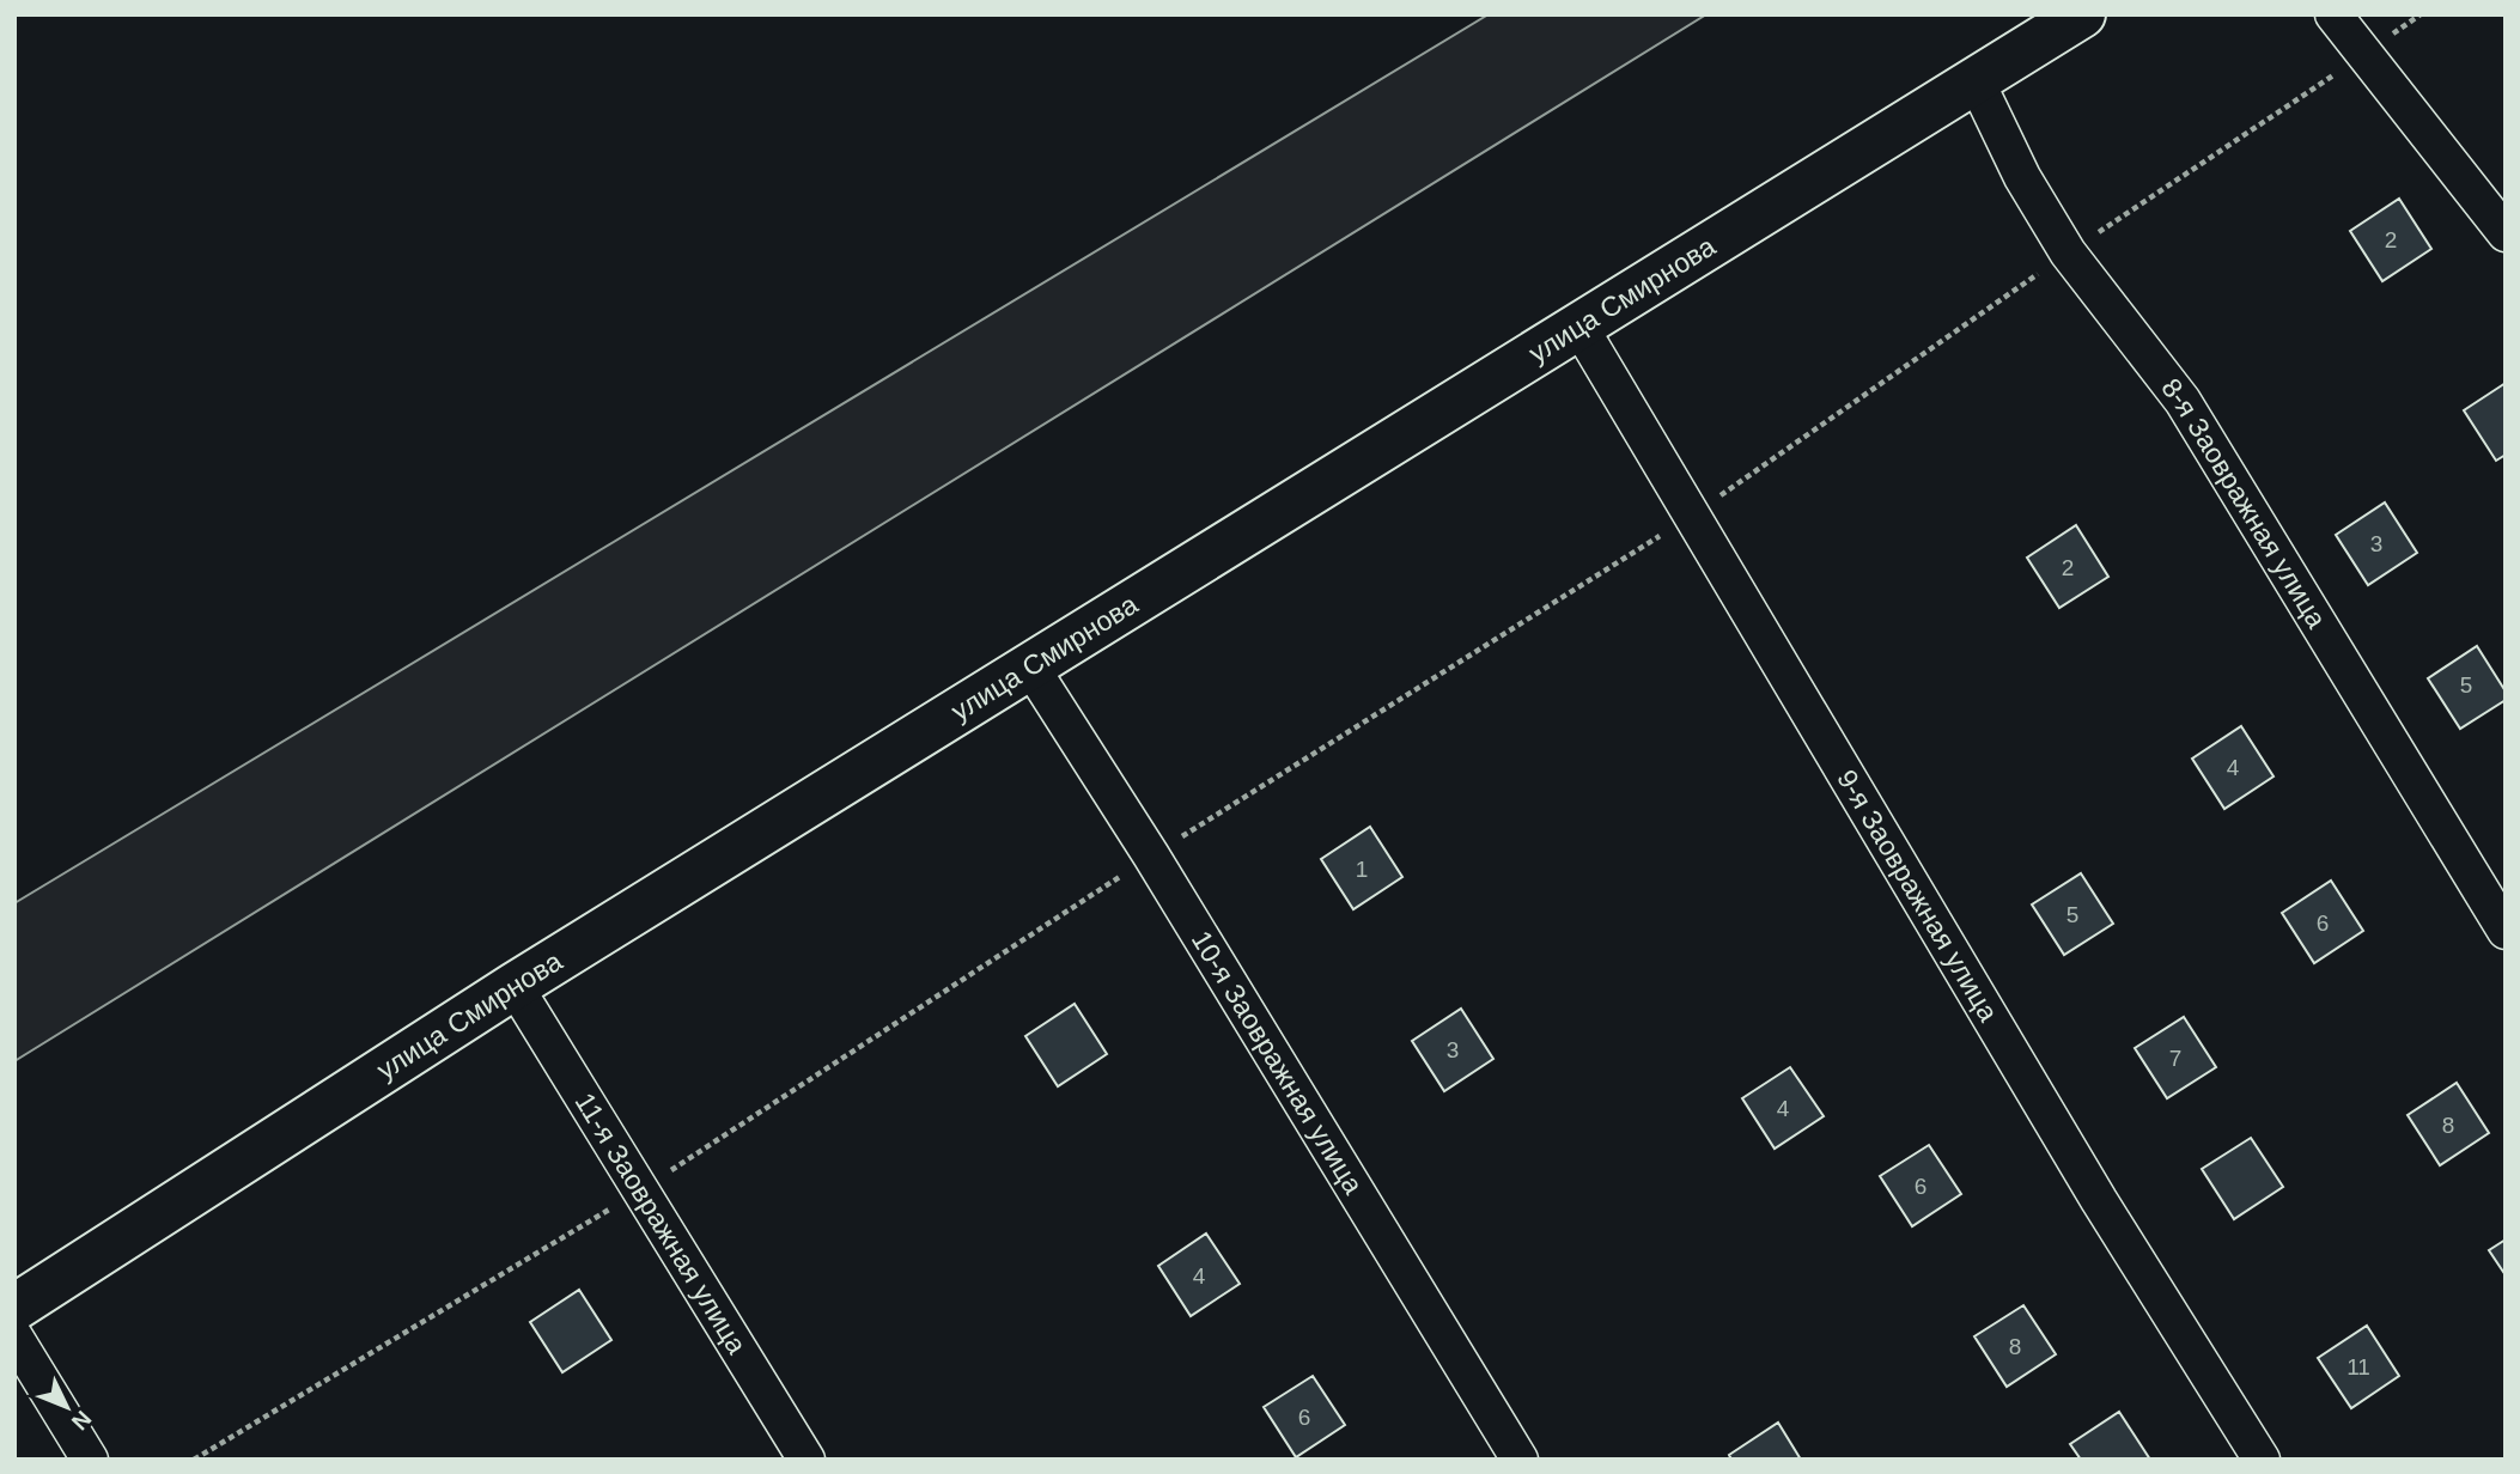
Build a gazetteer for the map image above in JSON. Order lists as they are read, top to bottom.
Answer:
{
  "streets": {
    "main road": ["улица Смирнова"],
    "street": [
      "8-я Заовражная улица",
      "9-я Заовражная улица",
      "10-я Заовражная улица",
      "11-я Заовражная улица"
    ]
  },
  "crossings": [
    ["улица Смирнова", "8-я Заовражная улица"],
    ["улица Смирнова", "9-я Заовражная улица"],
    ["улица Смирнова", "10-я Заовражная улица"],
    ["улица Смирнова", "11-я Заовражная улица"]
  ],
  "house_numbers": [
    "2",
    "3",
    "2",
    "5",
    "4",
    "1",
    "5",
    "6",
    "3",
    "7",
    "4",
    "8",
    "6",
    "4",
    "8",
    "11",
    "6"
  ],
  "north": "bottom right"
}
